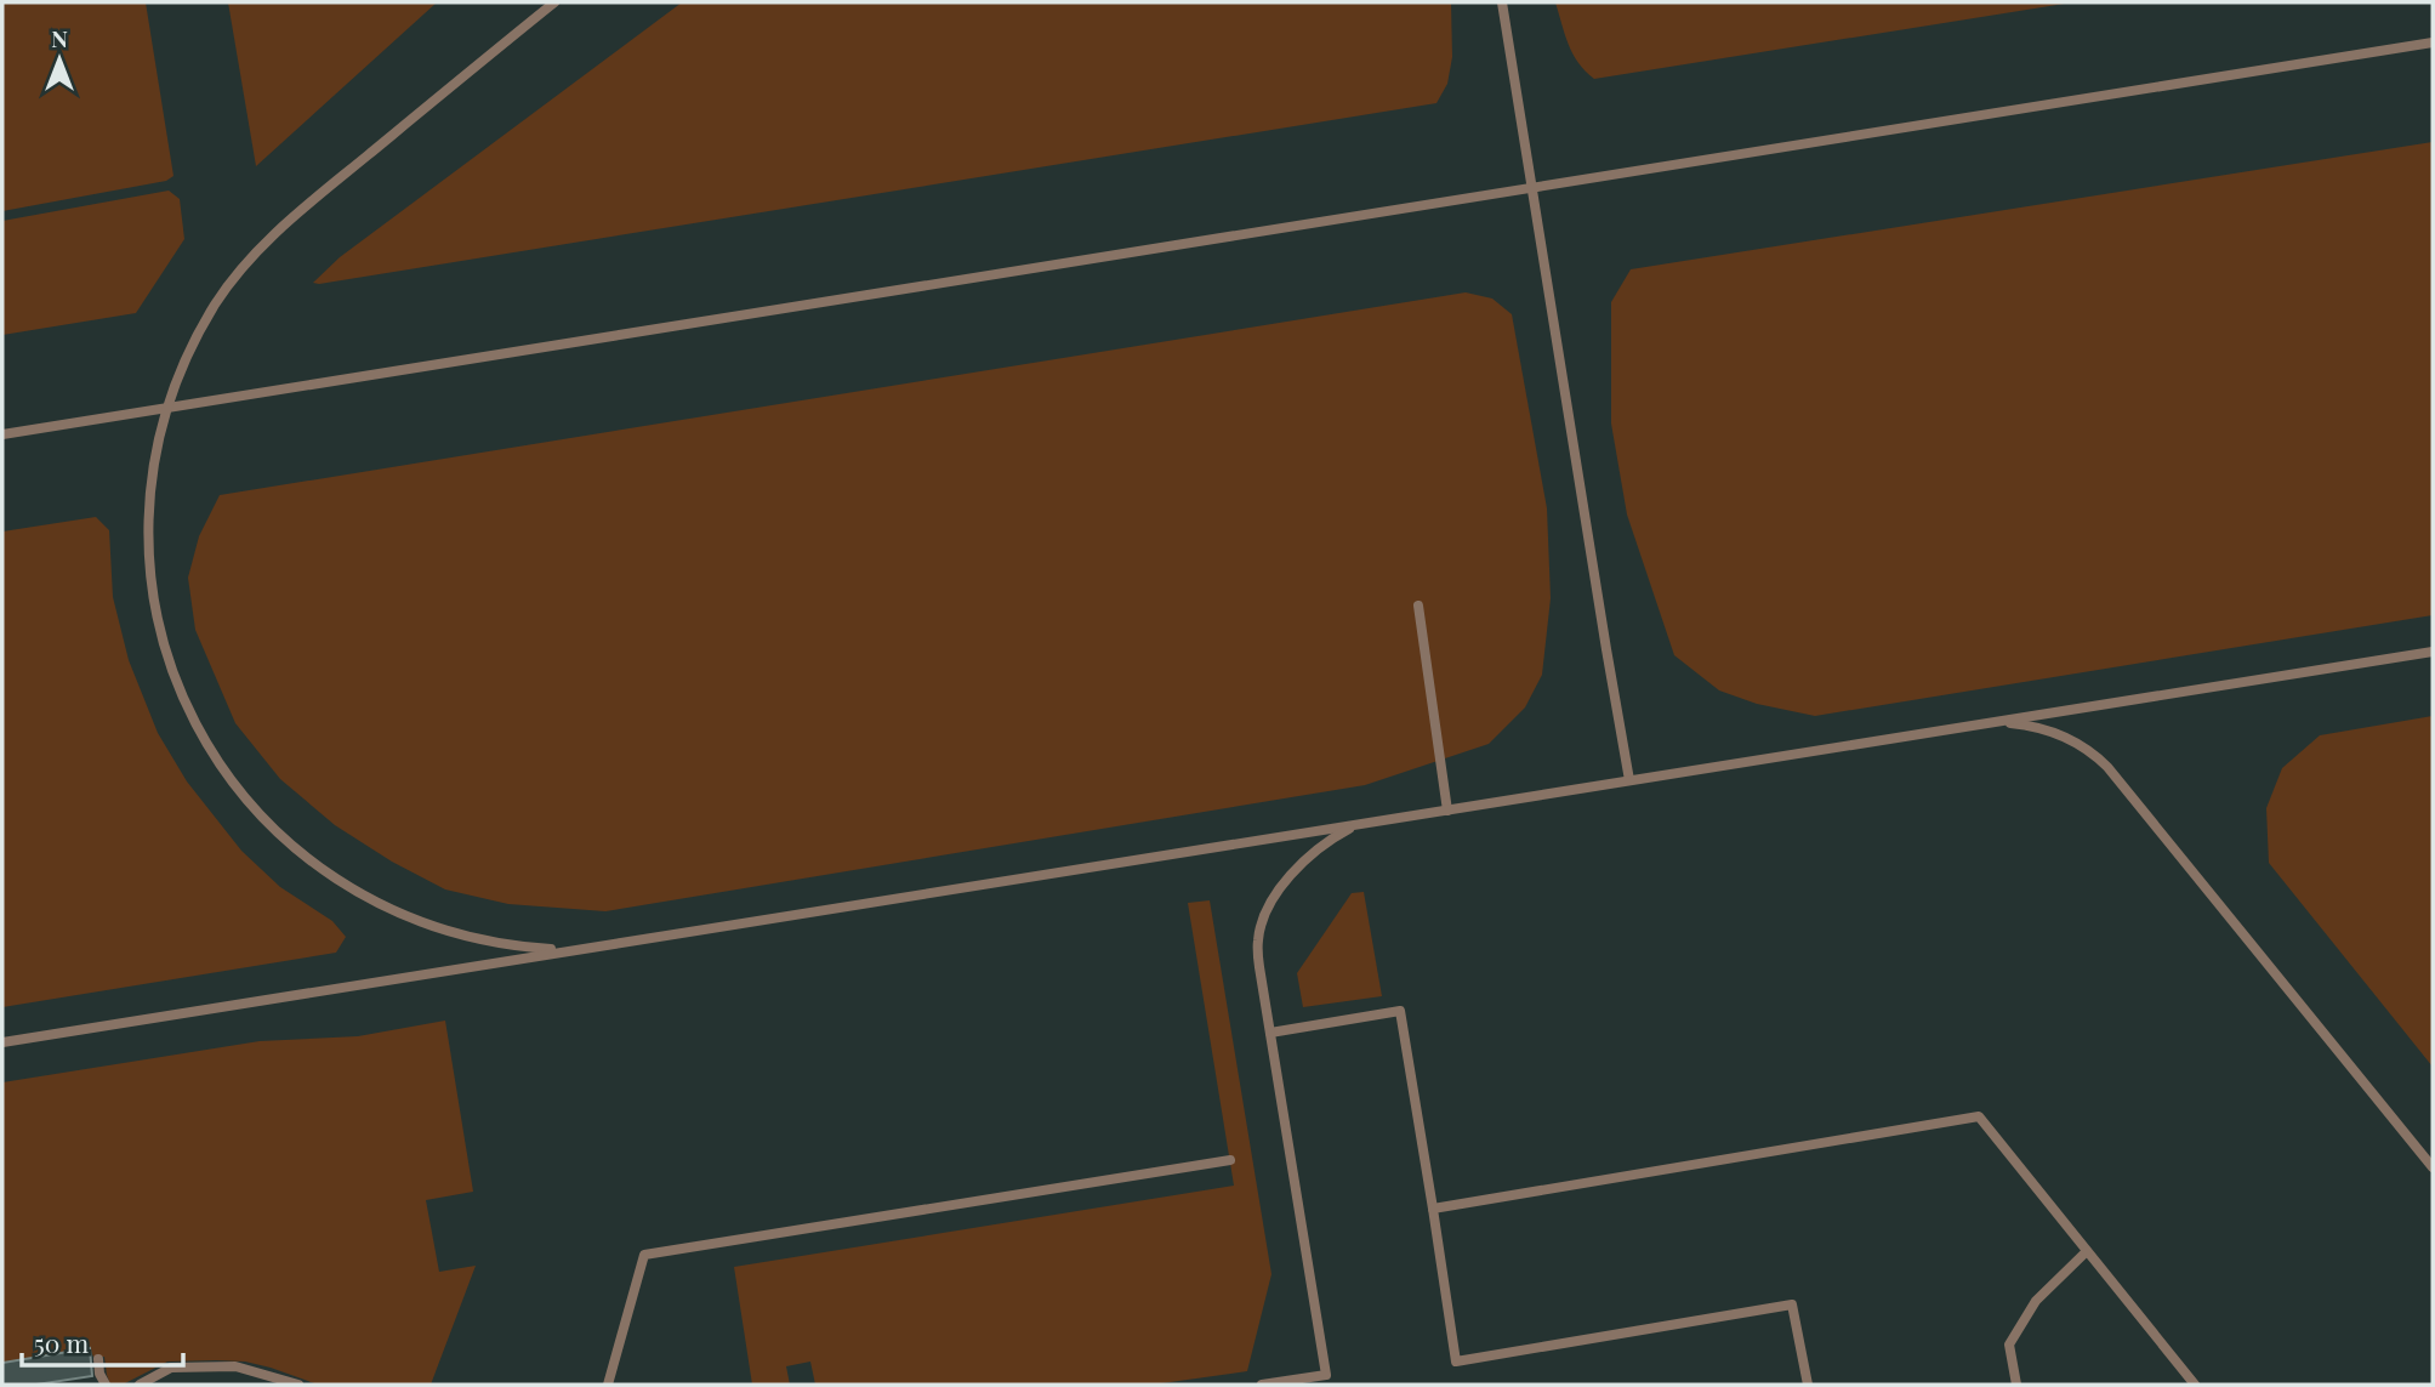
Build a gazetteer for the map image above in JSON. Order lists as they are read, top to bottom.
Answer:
{
  "scale_bar": "50 m",
  "north": "top"
}
